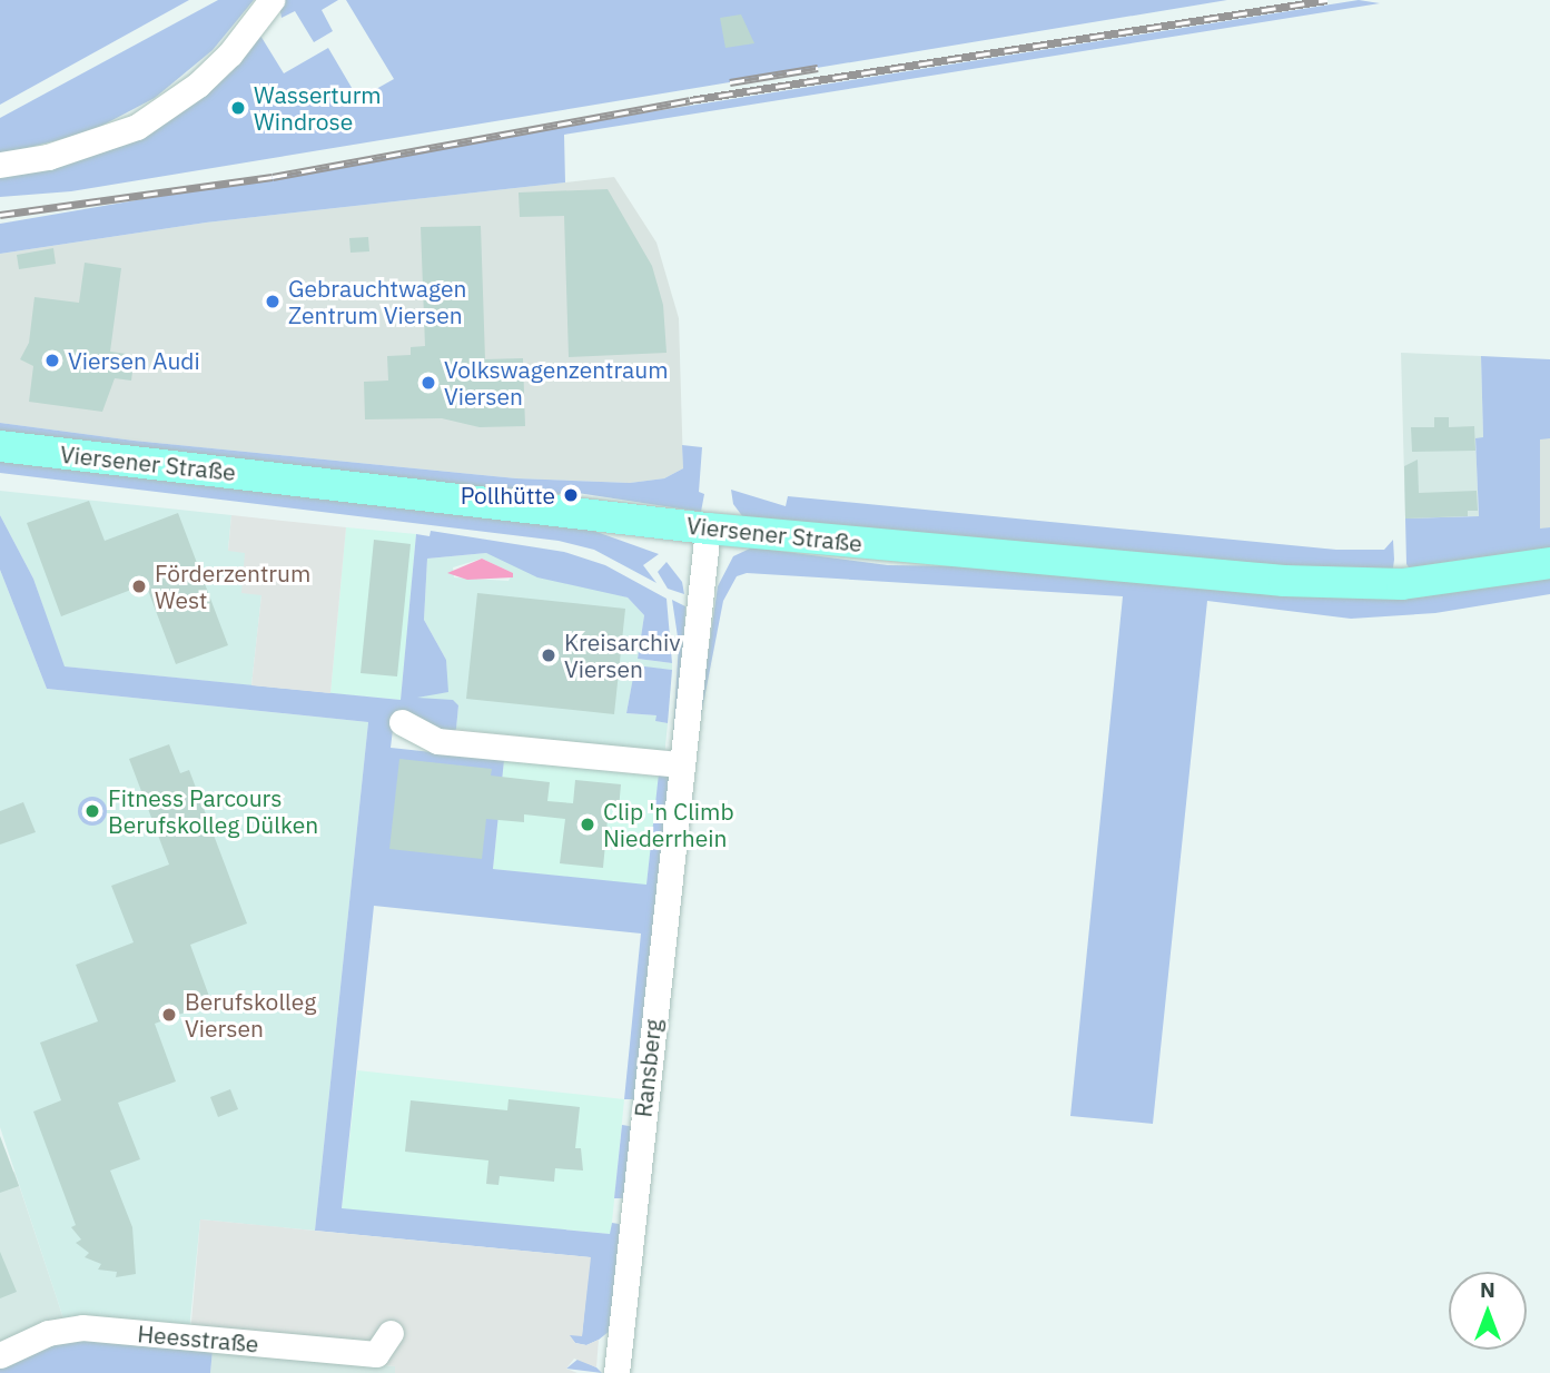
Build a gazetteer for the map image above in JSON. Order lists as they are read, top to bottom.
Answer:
{
  "streets": {
    "main road": ["Viersener Straße"],
    "street": ["Ransberg", "Heesstraße"]
  },
  "crossings": [
    ["Viersener Straße", "Ransberg"]
  ],
  "places": [
    "Wasserturm Windrose",
    "Gebrauchtwagen Zentrum Viersen",
    "Viersen Audi",
    "Volkswagenzentraum Viersen",
    "Pollhütte",
    "Förderzentrum West",
    "Kreisarchiv Viersen",
    "Fitness Parcours Berufskolleg Dülken",
    "Clip 'n Climb Niederrhein",
    "Berufskolleg Viersen"
  ],
  "north": "top"
}
